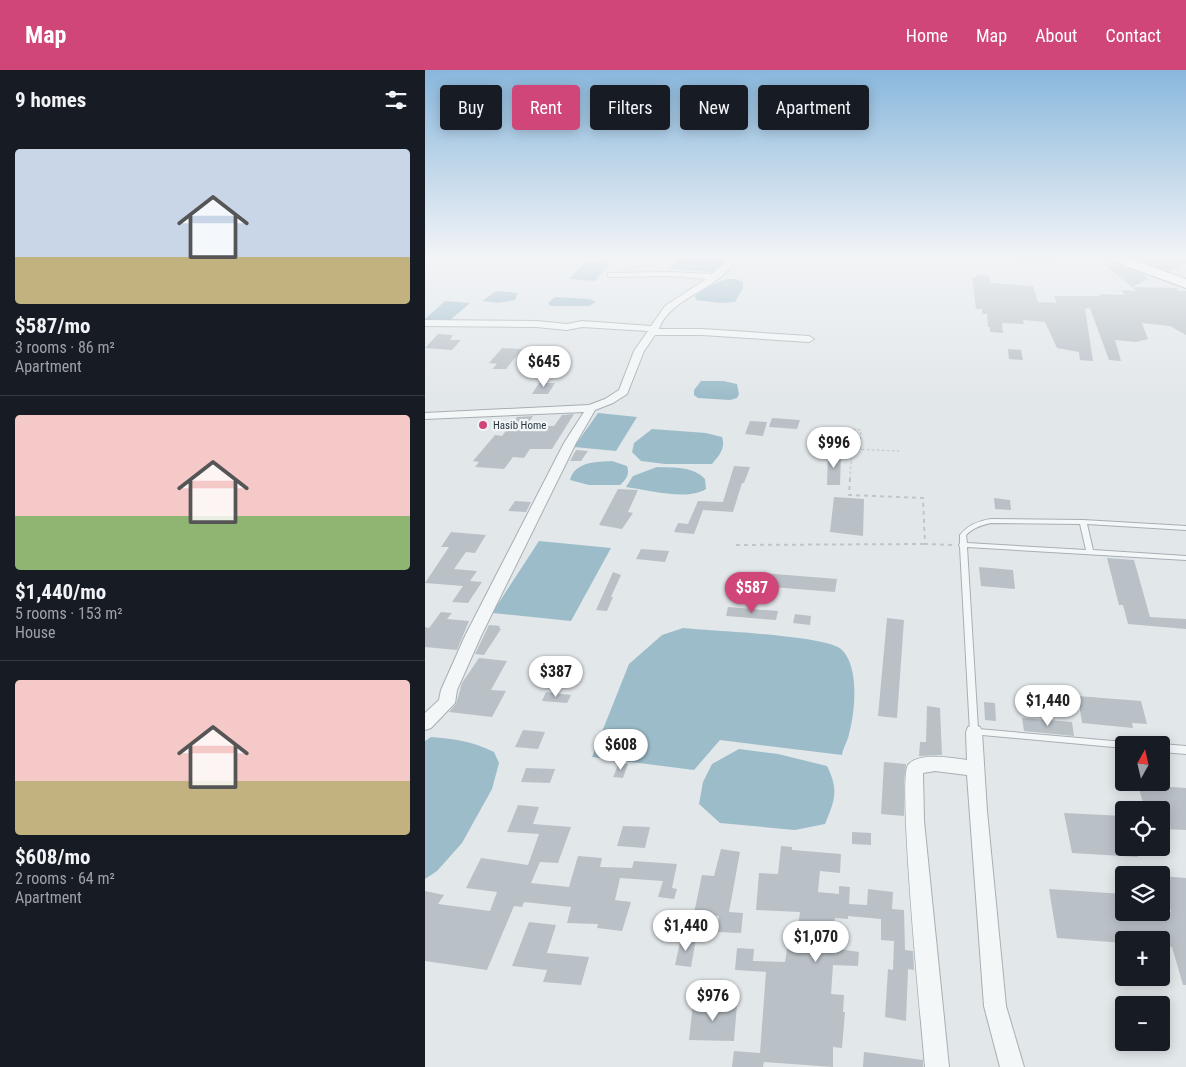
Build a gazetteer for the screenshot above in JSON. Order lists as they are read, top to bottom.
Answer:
{
  "places": ["Hasib Home"],
  "north": "top",
  "page": {
    "header": "Map",
    "nav": [
      "Home",
      "Map",
      "About",
      "Contact"
    ],
    "heading": "9 homes",
    "chip": [
      "Buy",
      "Rent",
      "Filters",
      "New",
      "Apartment"
    ],
    "list": [
      {
        "name": "$587/mo",
        "note": "3 rooms · 86 m² · Apartment"
      },
      {
        "name": "$1,440/mo",
        "note": "5 rooms · 153 m² · House"
      },
      {
        "name": "$608/mo",
        "note": "2 rooms · 64 m² · Apartment"
      }
    ],
    "price": [
      "$645",
      "$996",
      "$587",
      "$387",
      "$1,440",
      "$608",
      "$1,440",
      "$1,070",
      "$976"
    ],
    "map_buttons": ["+", "−"]
  }
}
